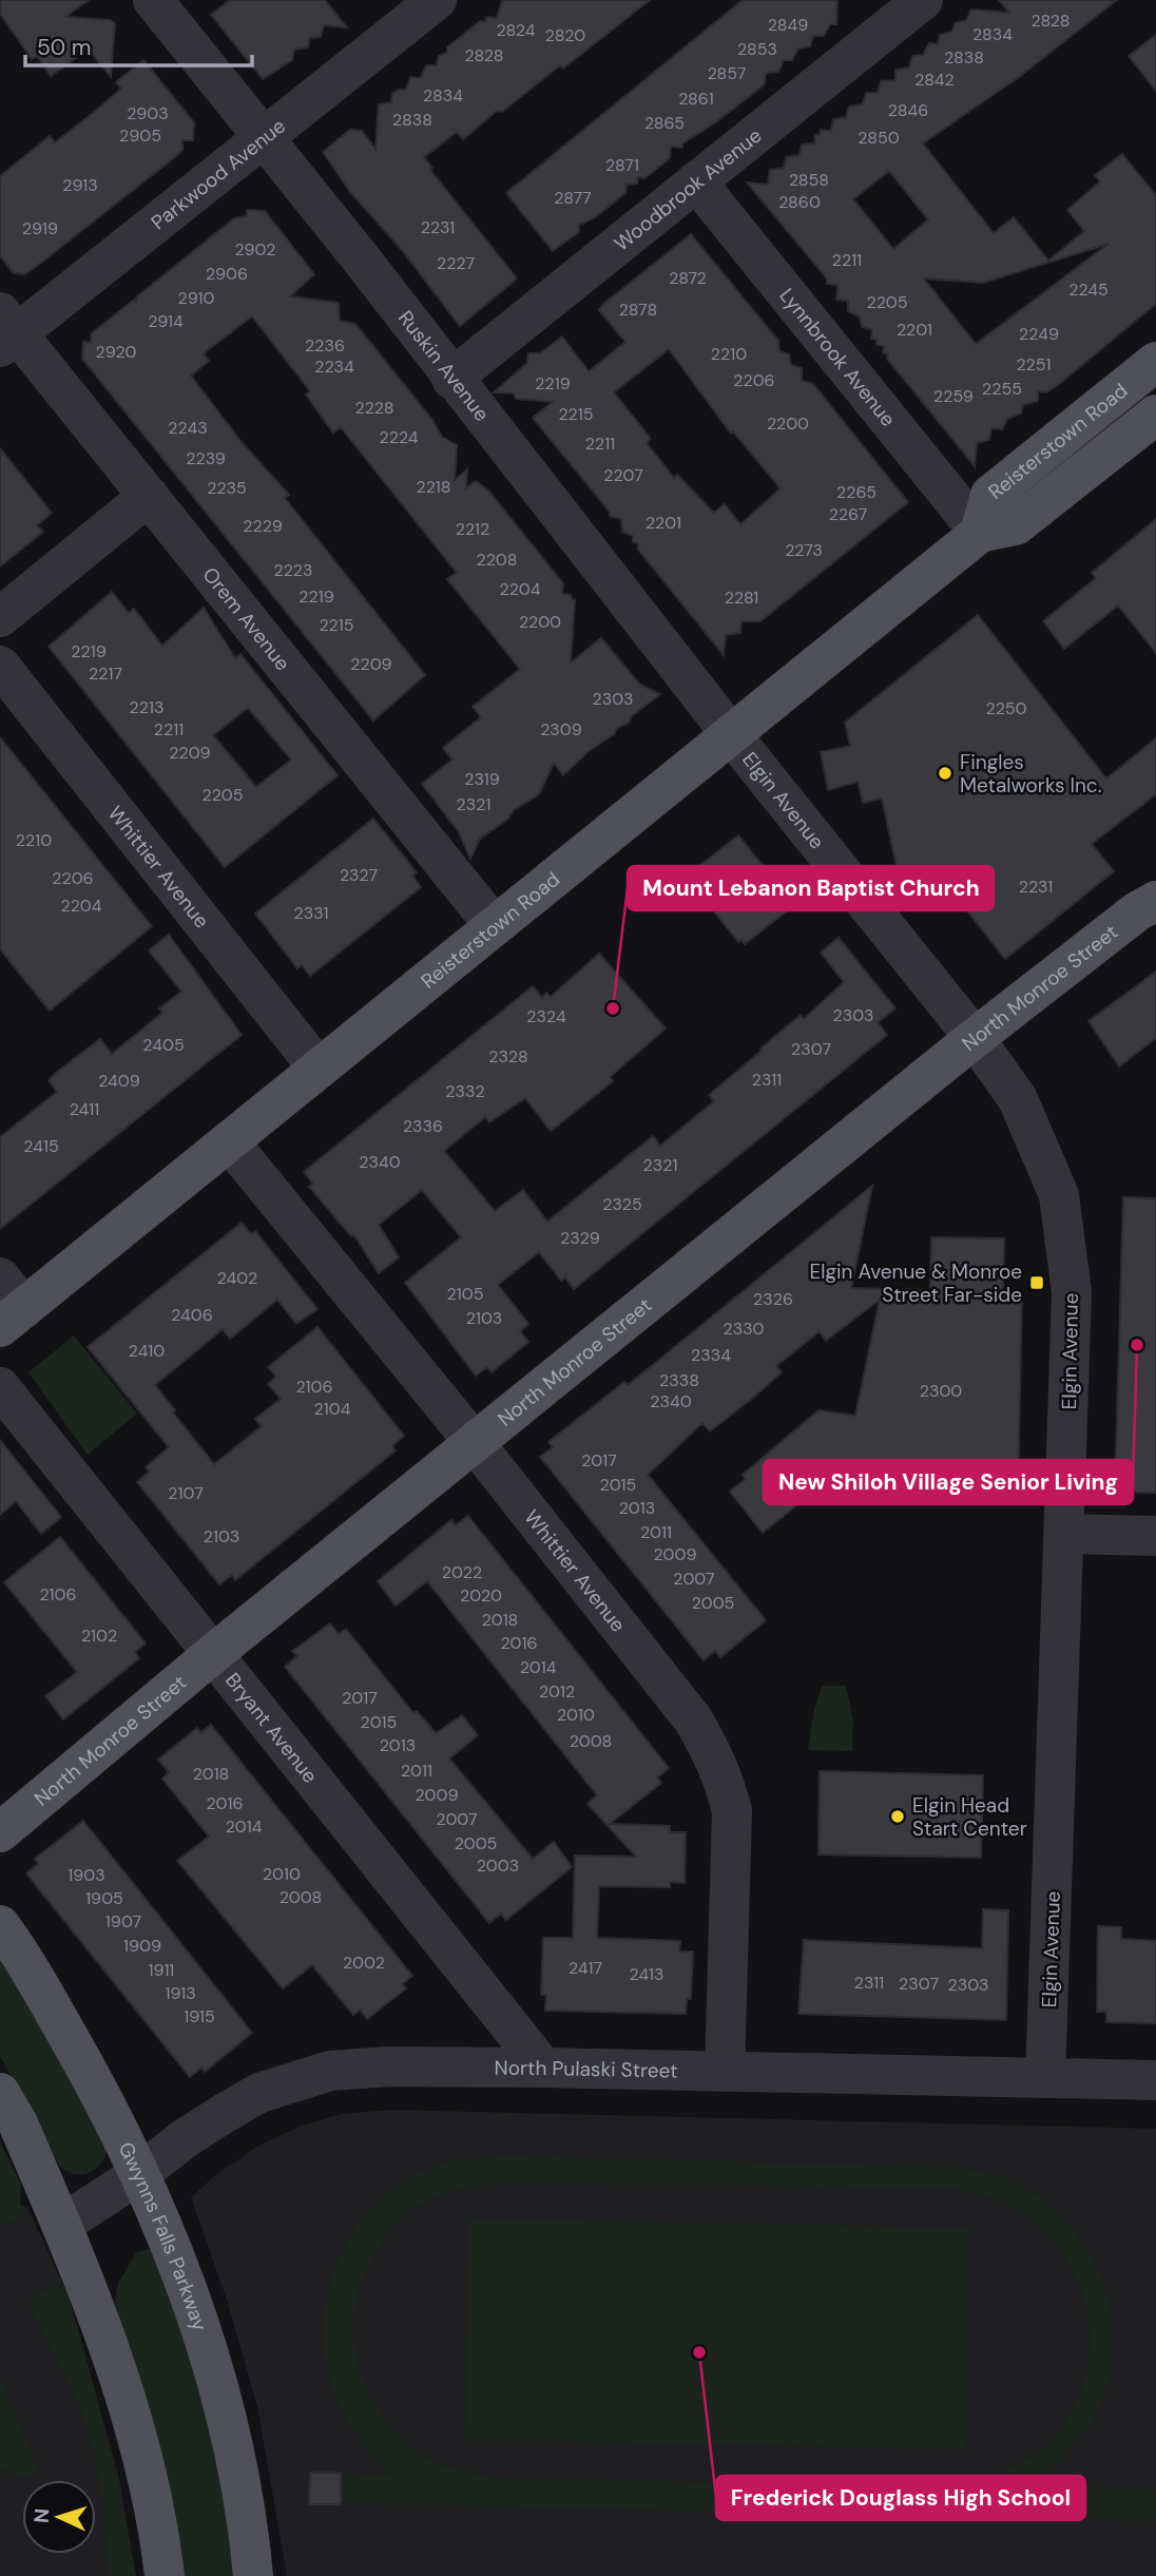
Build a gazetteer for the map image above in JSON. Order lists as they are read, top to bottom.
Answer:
{
  "streets": {
    "main road": ["Reisterstown Road", "North Monroe Street", "Gwynns Falls Parkway"],
    "street": [
      "Parkwood Avenue",
      "Woodbrook Avenue",
      "Lynnbrook Avenue",
      "Ruskin Avenue",
      "Orem Avenue",
      "Elgin Avenue",
      "Whittier Avenue",
      "Bryant Avenue",
      "North Pulaski Street"
    ]
  },
  "crossings": [
    ["Parkwood Avenue", "Ruskin Avenue"],
    ["Parkwood Avenue", "Orem Avenue"],
    ["Woodbrook Avenue", "Lynnbrook Avenue"],
    ["Woodbrook Avenue", "Ruskin Avenue"],
    ["Lynnbrook Avenue", "Reisterstown Road"],
    ["Ruskin Avenue", "Reisterstown Road"],
    ["Ruskin Avenue", "Elgin Avenue"],
    ["Reisterstown Road", "Orem Avenue"],
    ["Reisterstown Road", "Elgin Avenue"],
    ["Reisterstown Road", "Whittier Avenue"],
    ["Elgin Avenue", "North Monroe Street"],
    ["Elgin Avenue", "North Pulaski Street"],
    ["Whittier Avenue", "North Monroe Street"],
    ["Whittier Avenue", "North Pulaski Street"],
    ["North Monroe Street", "Bryant Avenue"],
    ["Bryant Avenue", "North Pulaski Street"],
    ["North Pulaski Street", "Gwynns Falls Parkway"]
  ],
  "places": {
    "other": [
      "Fingles Metalworks Inc.",
      "Mount Lebanon Baptist Church",
      "New Shiloh Village Senior Living",
      "Elgin Head Start Center",
      "Frederick Douglass High School"
    ],
    "transit": ["Elgin Avenue & Monroe Street Far-side"]
  },
  "house_numbers": [
    "2828",
    "2849",
    "2824",
    "2834",
    "2820",
    "2853",
    "2828",
    "2838",
    "2857",
    "2842",
    "2834",
    "2861",
    "2846",
    "2903",
    "2838",
    "2865",
    "2905",
    "2850",
    "2871",
    "2858",
    "2913",
    "2877",
    "2860",
    "2231",
    "2919",
    "2902",
    "2211",
    "2227",
    "2906",
    "2872",
    "2245",
    "2910",
    "2205",
    "2878",
    "2914",
    "2201",
    "2249",
    "2236",
    "2920",
    "2210",
    "2251",
    "2234",
    "2206",
    "2219",
    "2255",
    "2259",
    "2228",
    "2215",
    "2200",
    "2243",
    "2224",
    "2211",
    "2239",
    "2207",
    "2218",
    "2235",
    "2265",
    "2267",
    "2201",
    "2229",
    "2212",
    "2273",
    "2208",
    "2223",
    "2204",
    "2219",
    "2281",
    "2200",
    "2215",
    "2219",
    "2209",
    "2217",
    "2303",
    "2213",
    "2250",
    "2211",
    "2309",
    "2209",
    "2319",
    "2205",
    "2321",
    "2210",
    "2327",
    "2206",
    "2231",
    "2204",
    "2331",
    "2303",
    "2324",
    "2405",
    "2307",
    "2328",
    "2311",
    "2409",
    "2332",
    "2411",
    "2336",
    "2415",
    "2340",
    "2321",
    "2325",
    "2329",
    "2402",
    "2105",
    "2326",
    "2406",
    "2103",
    "2330",
    "2410",
    "2334",
    "2338",
    "2106",
    "2300",
    "2340",
    "2104",
    "2017",
    "2015",
    "2107",
    "2013",
    "2011",
    "2103",
    "2009",
    "2022",
    "2007",
    "2106",
    "2020",
    "2005",
    "2018",
    "2102",
    "2016",
    "2014",
    "2012",
    "2017",
    "2010",
    "2015",
    "2008",
    "2013",
    "2011",
    "2018",
    "2009",
    "2016",
    "2007",
    "2014",
    "2005",
    "2003",
    "2010",
    "1903",
    "2008",
    "1905",
    "1907",
    "1909",
    "2002",
    "2417",
    "1911",
    "2413",
    "2311",
    "2307",
    "2303",
    "1913",
    "1915"
  ],
  "scale_bar": "50 m",
  "north": "left"
}
